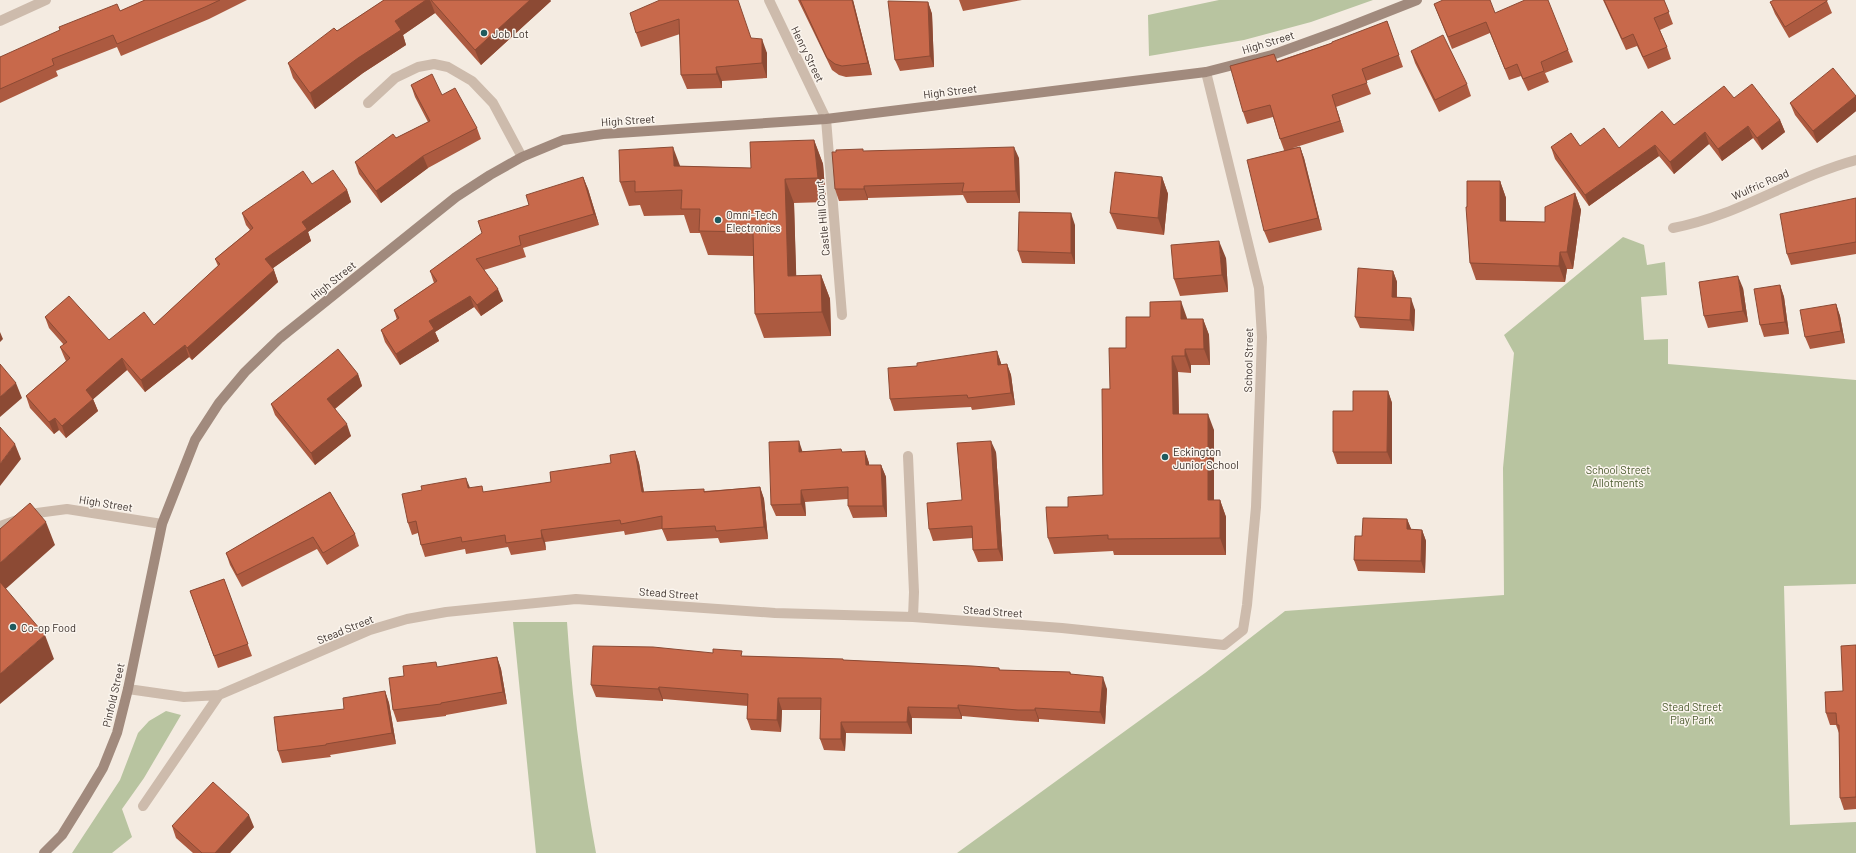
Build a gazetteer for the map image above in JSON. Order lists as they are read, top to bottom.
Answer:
{
  "streets": {
    "main road": ["High Street", "Pinfold Street"],
    "street": [
      "Henry Street",
      "Wulfric Road",
      "Castle Hill Court",
      "School Street",
      "Stead Street"
    ]
  },
  "crossings": [
    ["High Street", "Henry Street"],
    ["High Street", "Castle Hill Court"],
    ["High Street", "School Street"],
    ["High Street", "Pinfold Street"],
    ["Henry Street", "Castle Hill Court"],
    ["School Street", "Stead Street"],
    ["Stead Street", "Pinfold Street"]
  ],
  "parks": ["School Street Allotments", "Stead Street Play Park"],
  "places": [
    "Job Lot",
    "Omni-Tech Electronics",
    "Eckington Junior School",
    "Co-op Food"
  ]
}
